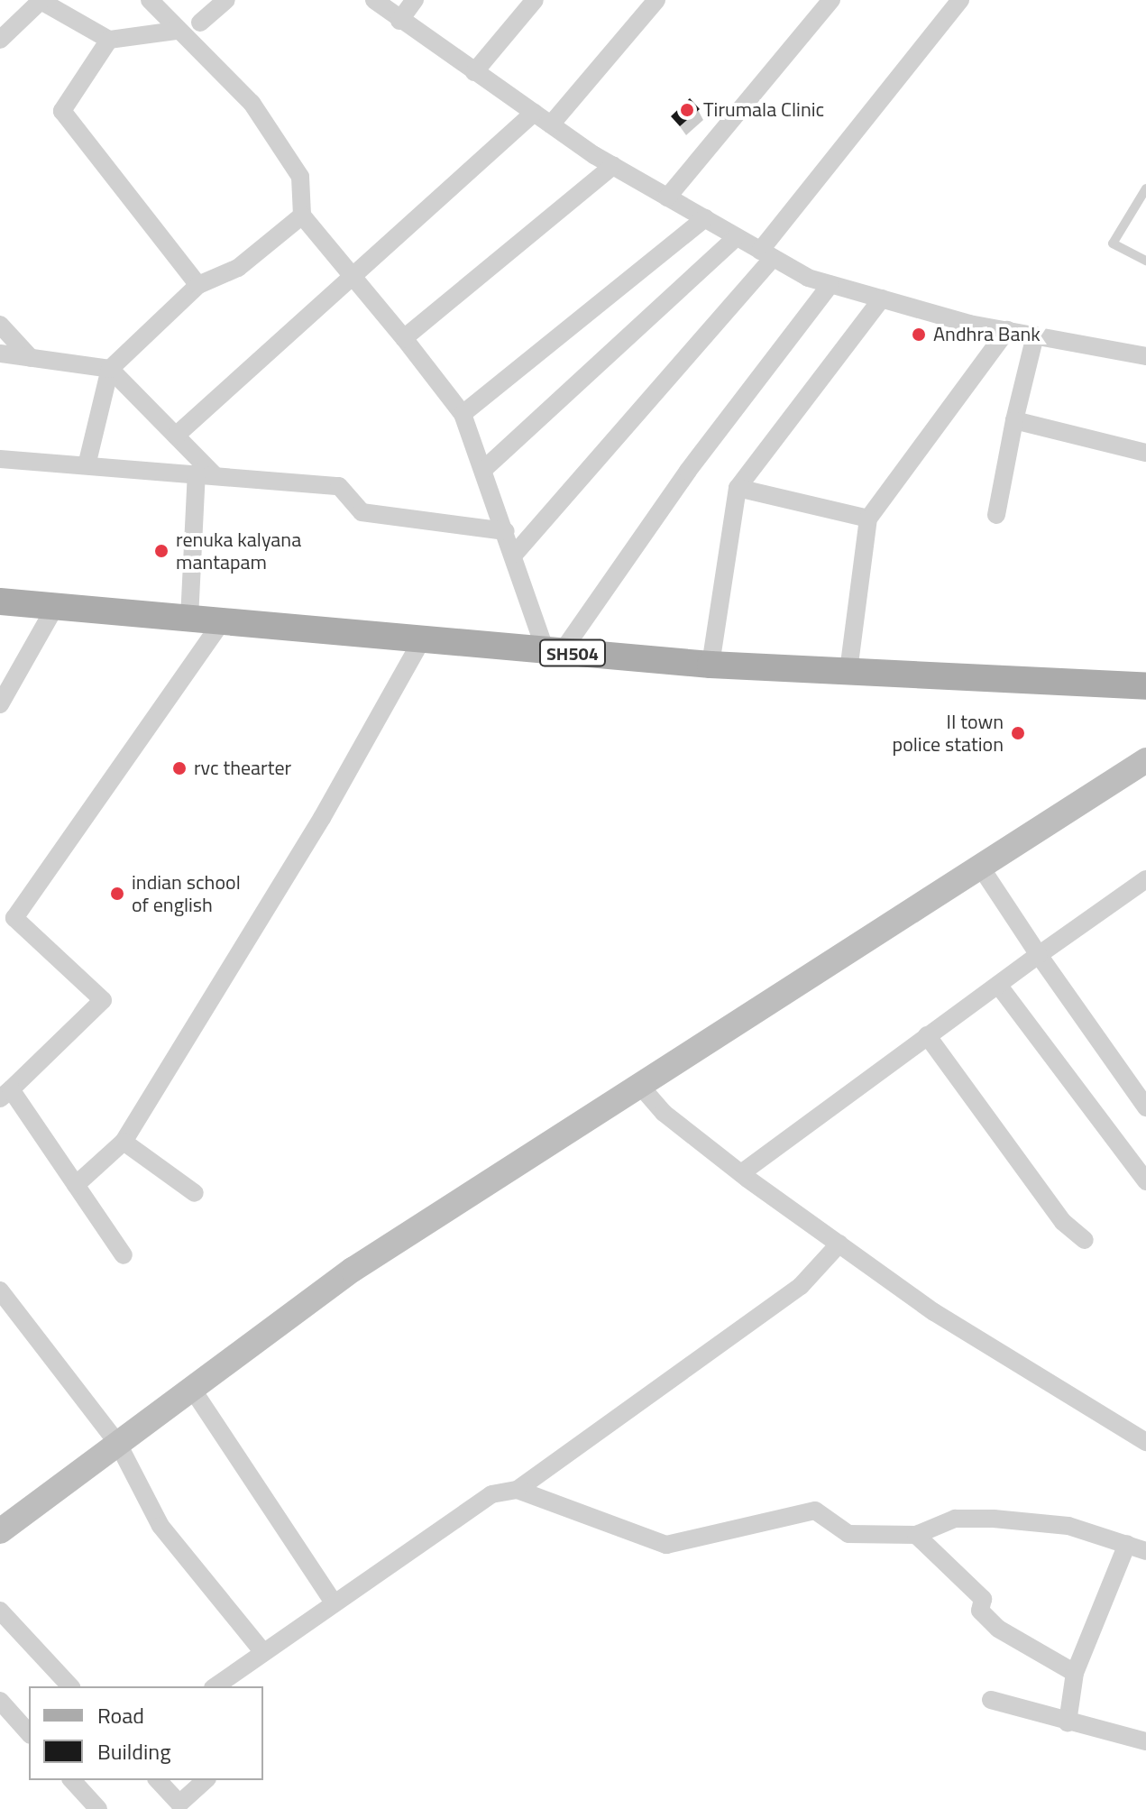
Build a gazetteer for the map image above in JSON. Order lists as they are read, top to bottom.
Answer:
{
  "streets": {
    "main road": ["SH504"]
  },
  "places": [
    "Tirumala Clinic",
    "Andhra Bank",
    "renuka kalyana mantapam",
    "II town police station",
    "rvc thearter",
    "indian school of english"
  ],
  "legend": ["Road", "Building"]
}
